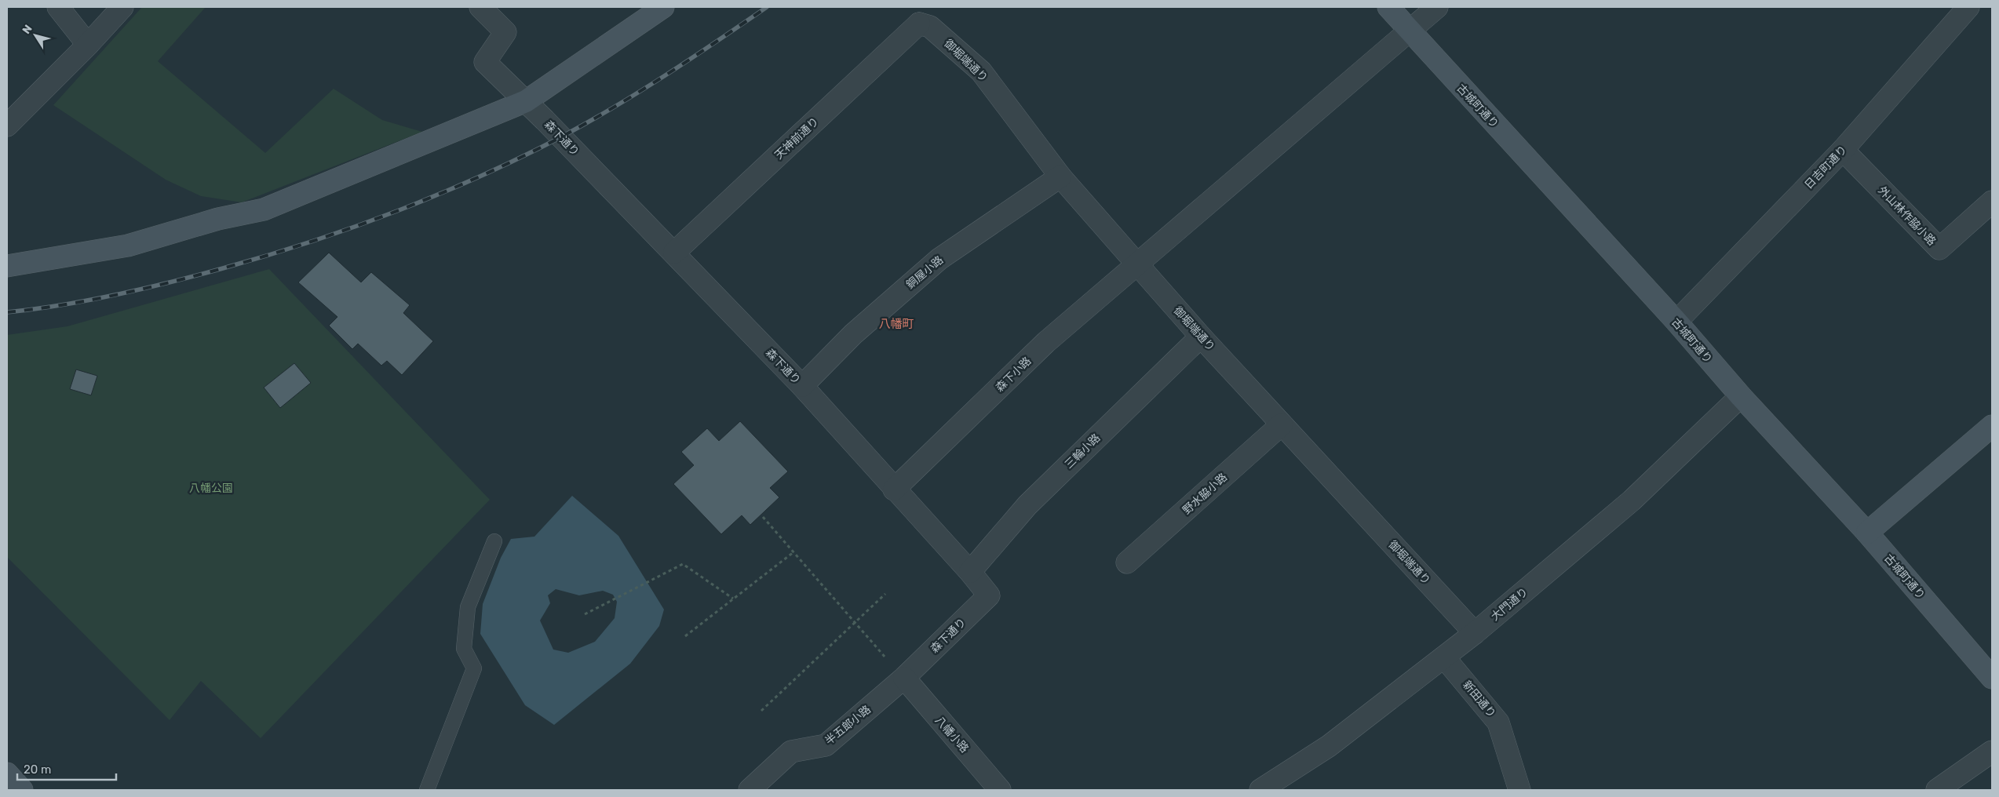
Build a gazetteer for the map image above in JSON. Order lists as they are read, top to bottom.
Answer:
{
  "streets": {
    "street": [
      "御堀端通り",
      "古城町通り",
      "森下通り",
      "天神前通り",
      "日吉町通り",
      "外山林作脇小路",
      "銅屋小路",
      "森下小路",
      "三輪小路",
      "野水脇小路",
      "大門通り",
      "新田通り",
      "半五郎小路",
      "八幡小路"
    ]
  },
  "crossings": [
    ["御堀端通り", "天神前通り"],
    ["御堀端通り", "銅屋小路"],
    ["御堀端通り", "森下小路"],
    ["御堀端通り", "三輪小路"],
    ["御堀端通り", "野水脇小路"],
    ["御堀端通り", "大門通り"],
    ["古城町通り", "日吉町通り"],
    ["古城町通り", "森下小路"],
    ["古城町通り", "大門通り"],
    ["森下通り", "天神前通り"],
    ["森下通り", "銅屋小路"],
    ["森下通り", "森下小路"],
    ["森下通り", "三輪小路"],
    ["森下通り", "半五郎小路"],
    ["森下通り", "八幡小路"],
    ["日吉町通り", "外山林作脇小路"],
    ["大門通り", "新田通り"],
    ["半五郎小路", "八幡小路"]
  ],
  "districts": ["八幡町"],
  "parks": ["八幡公園"],
  "scale_bar": "20 m",
  "north": "top left"
}
